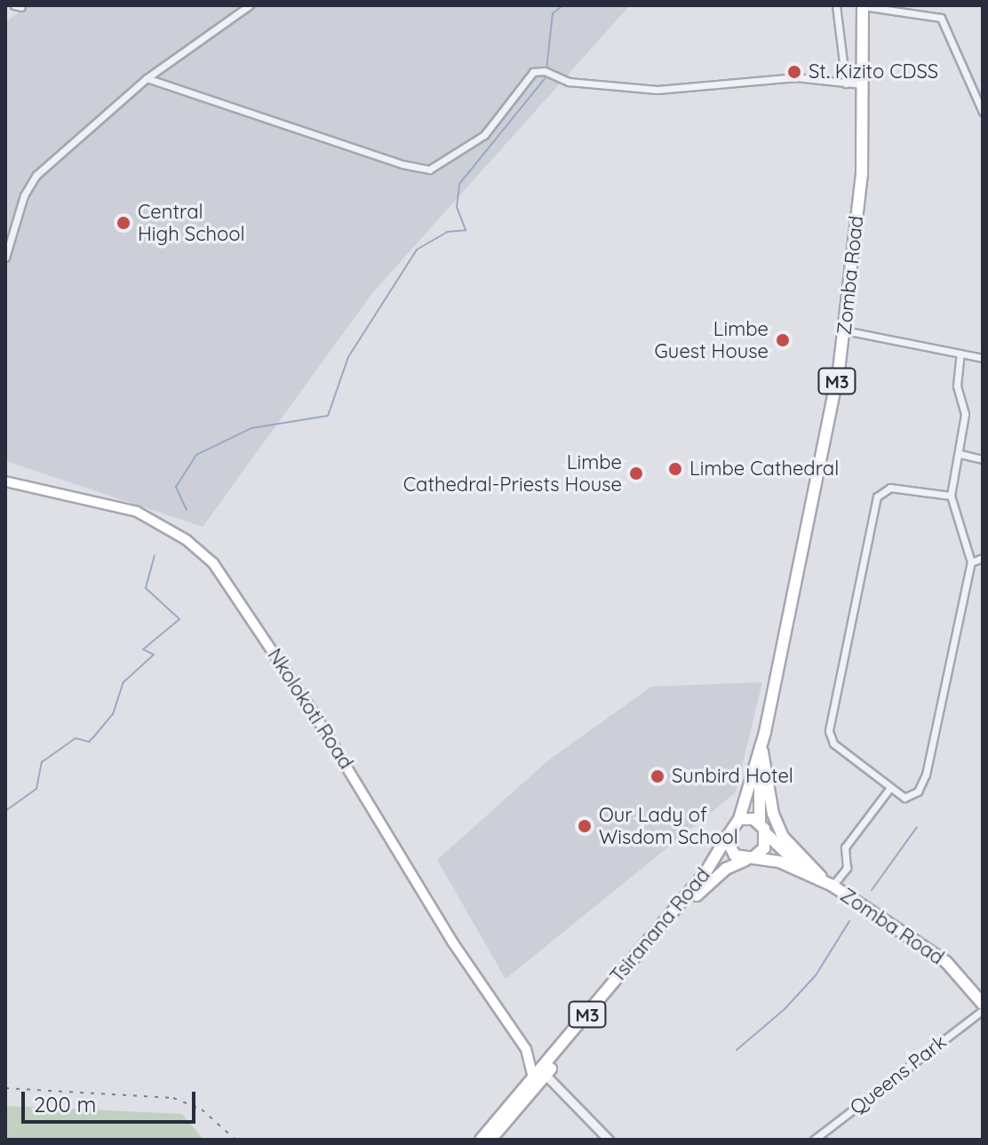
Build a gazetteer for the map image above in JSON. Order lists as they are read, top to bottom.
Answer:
{
  "streets": {
    "highway": ["Zomba Road", "M3", "Tsiranana Road"],
    "main road": ["Nkolokoti Road"],
    "street": ["Queens Park"]
  },
  "crossings": [
    ["Zomba Road", "M3"],
    ["Zomba Road", "Tsiranana Road"],
    ["M3", "Tsiranana Road"],
    ["Nkolokoti Road", "Tsiranana Road"]
  ],
  "places": [
    "St. Kizito CDSS",
    "Central High School",
    "Limbe Guest House",
    "Limbe Cathedral",
    "Limbe Cathedral-Priests House",
    "Sunbird Hotel",
    "Our Lady of Wisdom School"
  ],
  "scale_bar": "200 m"
}
